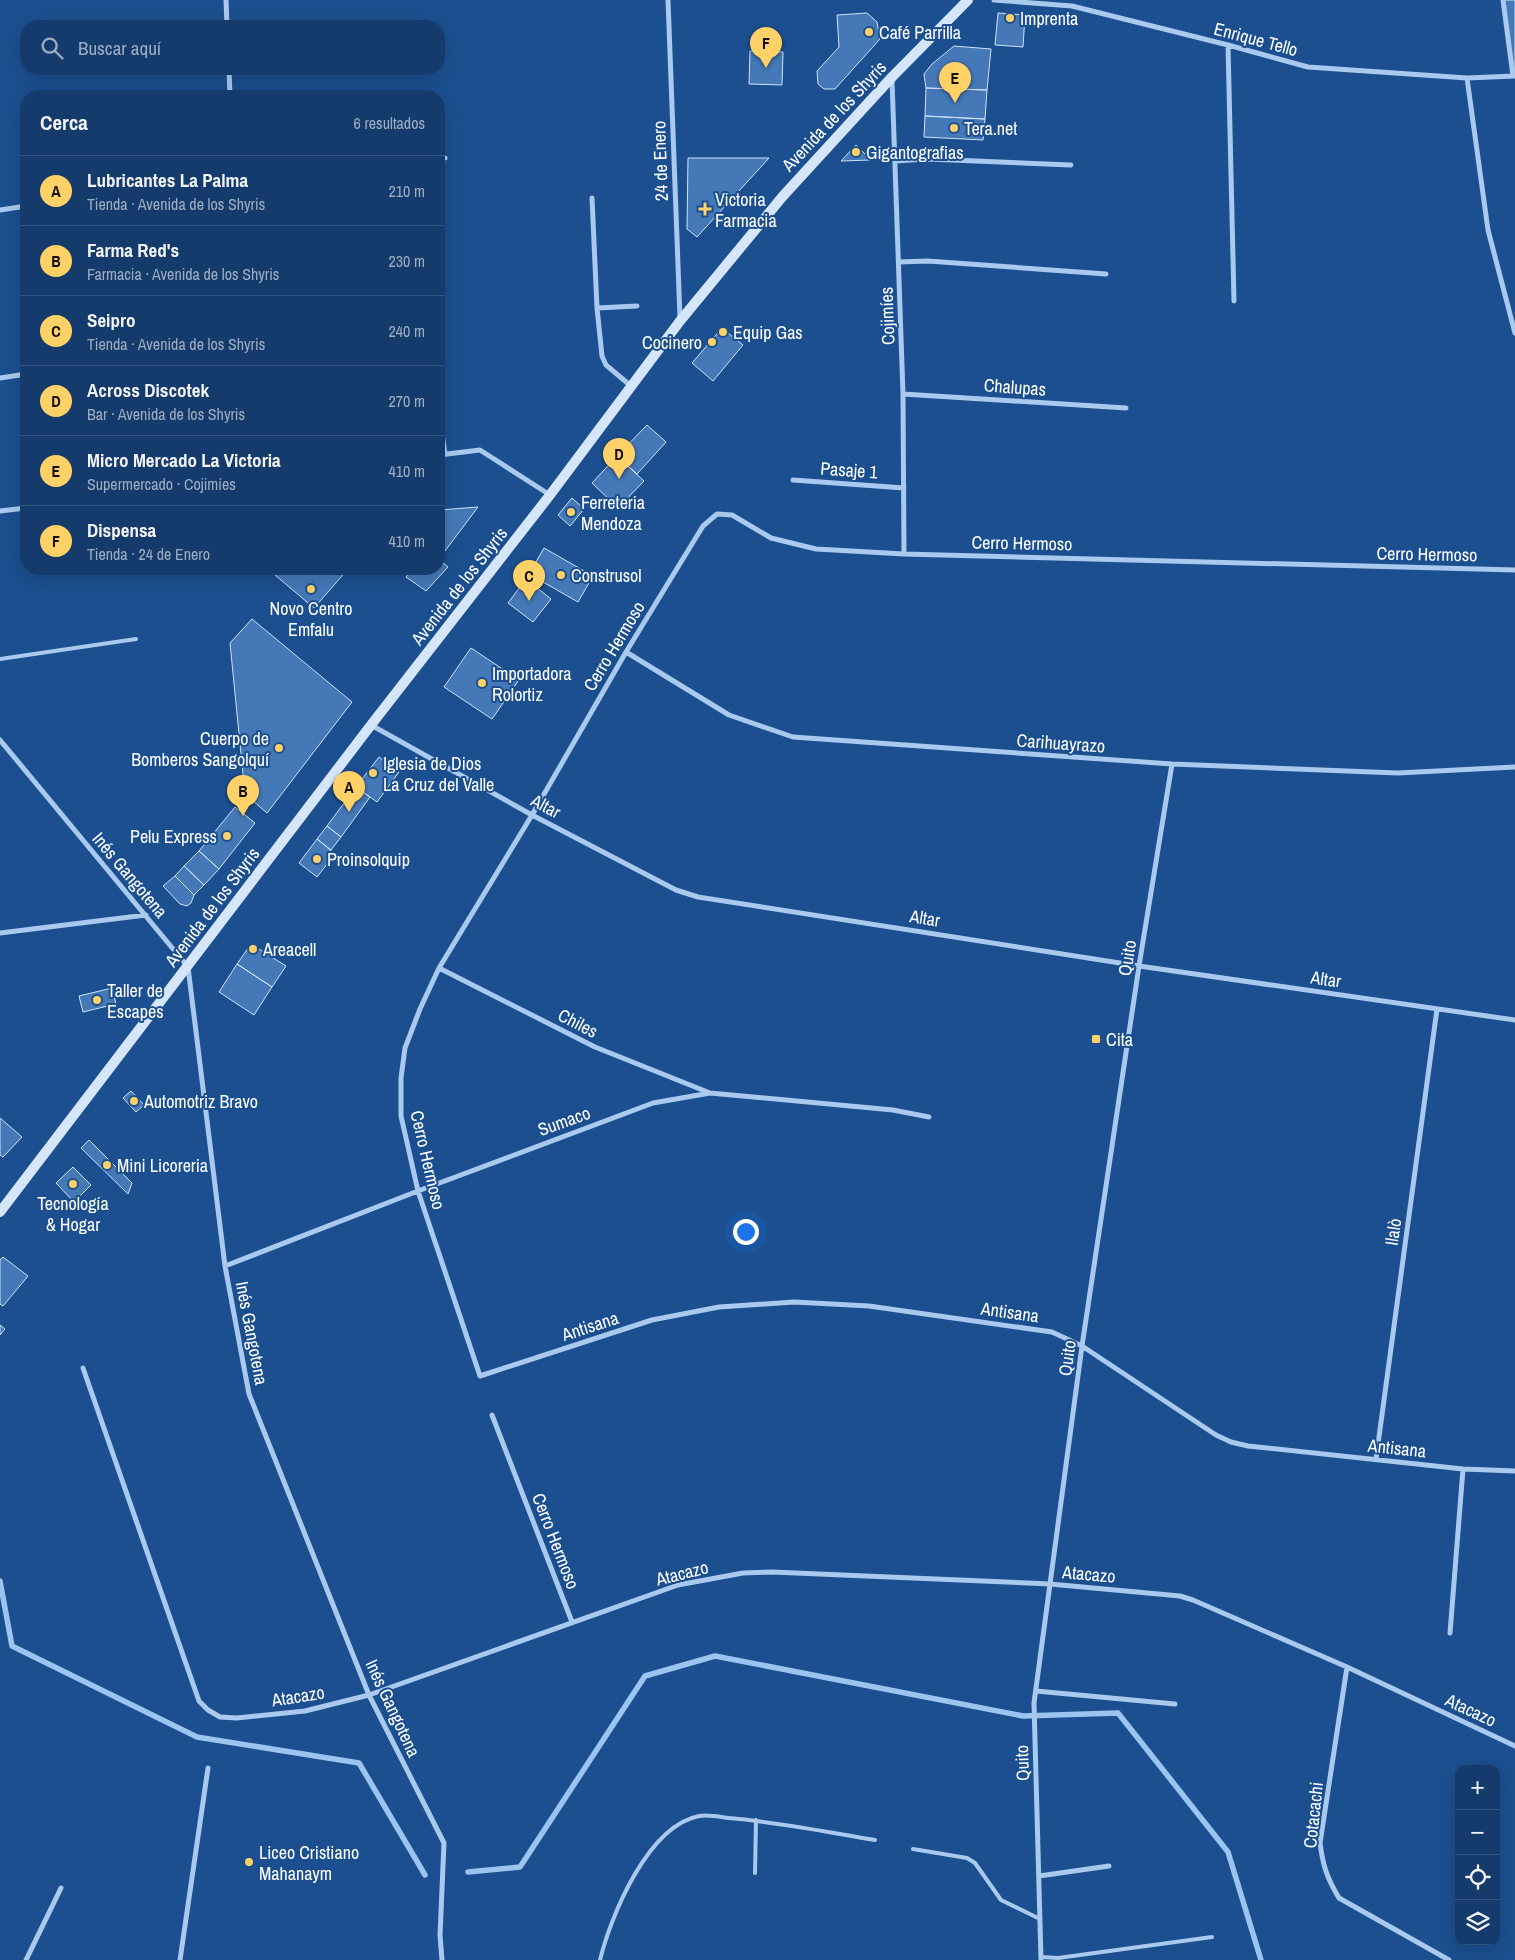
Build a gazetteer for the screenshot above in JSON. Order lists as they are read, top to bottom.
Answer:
{
  "streets": {
    "main road": ["Avenida de los Shyris"],
    "street": [
      "Enrique Tello",
      "24 de Enero",
      "Cojimíes",
      "Chalupas",
      "Pasaje 1",
      "Cerro Hermoso",
      "Carihuayrazo",
      "Altar",
      "Inés Gangotena",
      "Quito",
      "Chiles",
      "Sumaco",
      "Ilalò",
      "Antisana",
      "Atacazo",
      "Cotacachi"
    ]
  },
  "crossings": [
    ["Avenida de los Shyris", "24 de Enero"],
    ["Avenida de los Shyris", "Cojimíes"],
    ["Avenida de los Shyris", "Altar"],
    ["Avenida de los Shyris", "Inés Gangotena"],
    ["Cojimíes", "Chalupas"],
    ["Cojimíes", "Pasaje 1"],
    ["Cojimíes", "Cerro Hermoso"],
    ["Cerro Hermoso", "Carihuayrazo"],
    ["Cerro Hermoso", "Altar"],
    ["Cerro Hermoso", "Chiles"],
    ["Cerro Hermoso", "Sumaco"],
    ["Cerro Hermoso", "Antisana"],
    ["Cerro Hermoso", "Atacazo"],
    ["Carihuayrazo", "Quito"],
    ["Altar", "Quito"],
    ["Altar", "Ilalò"],
    ["Inés Gangotena", "Sumaco"],
    ["Inés Gangotena", "Atacazo"],
    ["Quito", "Antisana"],
    ["Quito", "Atacazo"],
    ["Chiles", "Sumaco"],
    ["Ilalò", "Antisana"],
    ["Atacazo", "Cotacachi"]
  ],
  "places": {
    "other": [
      "Imprenta",
      "Café Parrilla",
      "Tera.net",
      "Gigantografias",
      "Equip Gas",
      "Cocinero",
      "Ferreteria Mendoza",
      "Construsol",
      "Novo Centro Emfalu",
      "Importadora Rolortiz",
      "Cuerpo de Bomberos Sangolquí",
      "Iglesia de Dios La Cruz del Valle",
      "Pelu Express",
      "Proinsolquip",
      "Areacell",
      "Taller de Escapes",
      "Automotriz Bravo",
      "Mini Licoreria",
      "Tecnología & Hogar",
      "Liceo Cristiano Mahanaym"
    ],
    "health": ["Victoria Farmacia"],
    "transit": ["Cita"]
  },
  "page": {
    "search": "Buscar aquí",
    "pins": [
      "F",
      "E",
      "D",
      "C",
      "A",
      "B"
    ],
    "heading": ["Cerca", "6 resultados"],
    "list": [
      {
        "mark": "A",
        "name": "Lubricantes La Palma",
        "note": "Tienda · Avenida de los Shyris",
        "value": "210 m"
      },
      {
        "mark": "B",
        "name": "Farma Red's",
        "note": "Farmacia · Avenida de los Shyris",
        "value": "230 m"
      },
      {
        "mark": "C",
        "name": "Seipro",
        "note": "Tienda · Avenida de los Shyris",
        "value": "240 m"
      },
      {
        "mark": "D",
        "name": "Across Discotek",
        "note": "Bar · Avenida de los Shyris",
        "value": "270 m"
      },
      {
        "mark": "E",
        "name": "Micro Mercado La Victoria",
        "note": "Supermercado · Cojimíes",
        "value": "410 m"
      },
      {
        "mark": "F",
        "name": "Dispensa",
        "note": "Tienda · 24 de Enero",
        "value": "410 m"
      }
    ],
    "map_buttons": ["+", "−"]
  }
}
